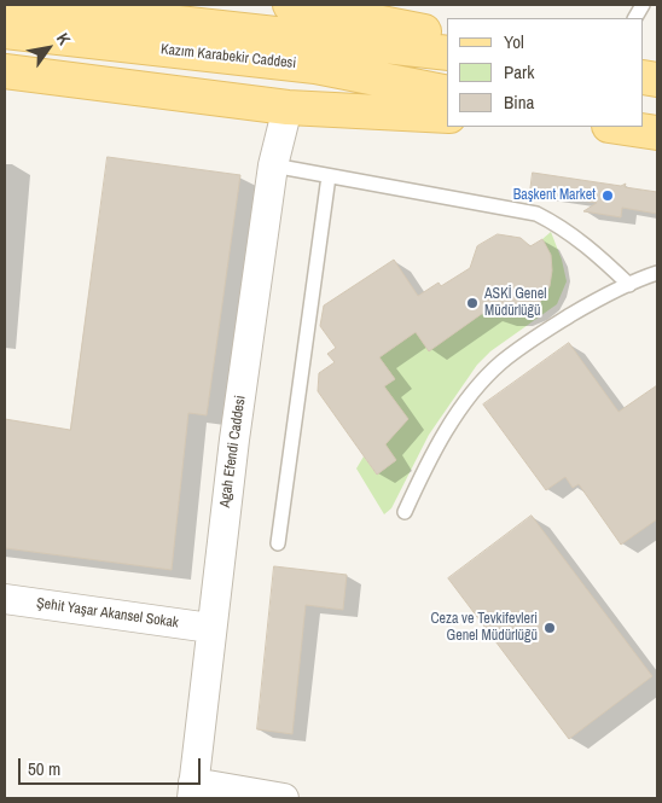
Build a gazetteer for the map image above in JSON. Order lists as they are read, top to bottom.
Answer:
{
  "streets": {
    "main road": ["Kazım Karabekir Caddesi"],
    "street": ["Agah Efendi Caddesi", "Şehit Yaşar Akansel Sokak"]
  },
  "crossings": [
    ["Agah Efendi Caddesi", "Şehit Yaşar Akansel Sokak"]
  ],
  "places": ["Başkent Market", "ASKİ Genel Müdürlüğü", "Ceza ve Tevkifevleri Genel Müdürlüğü"],
  "legend": ["Yol", "Park", "Bina"],
  "scale_bar": "50 m",
  "north": "top right"
}
